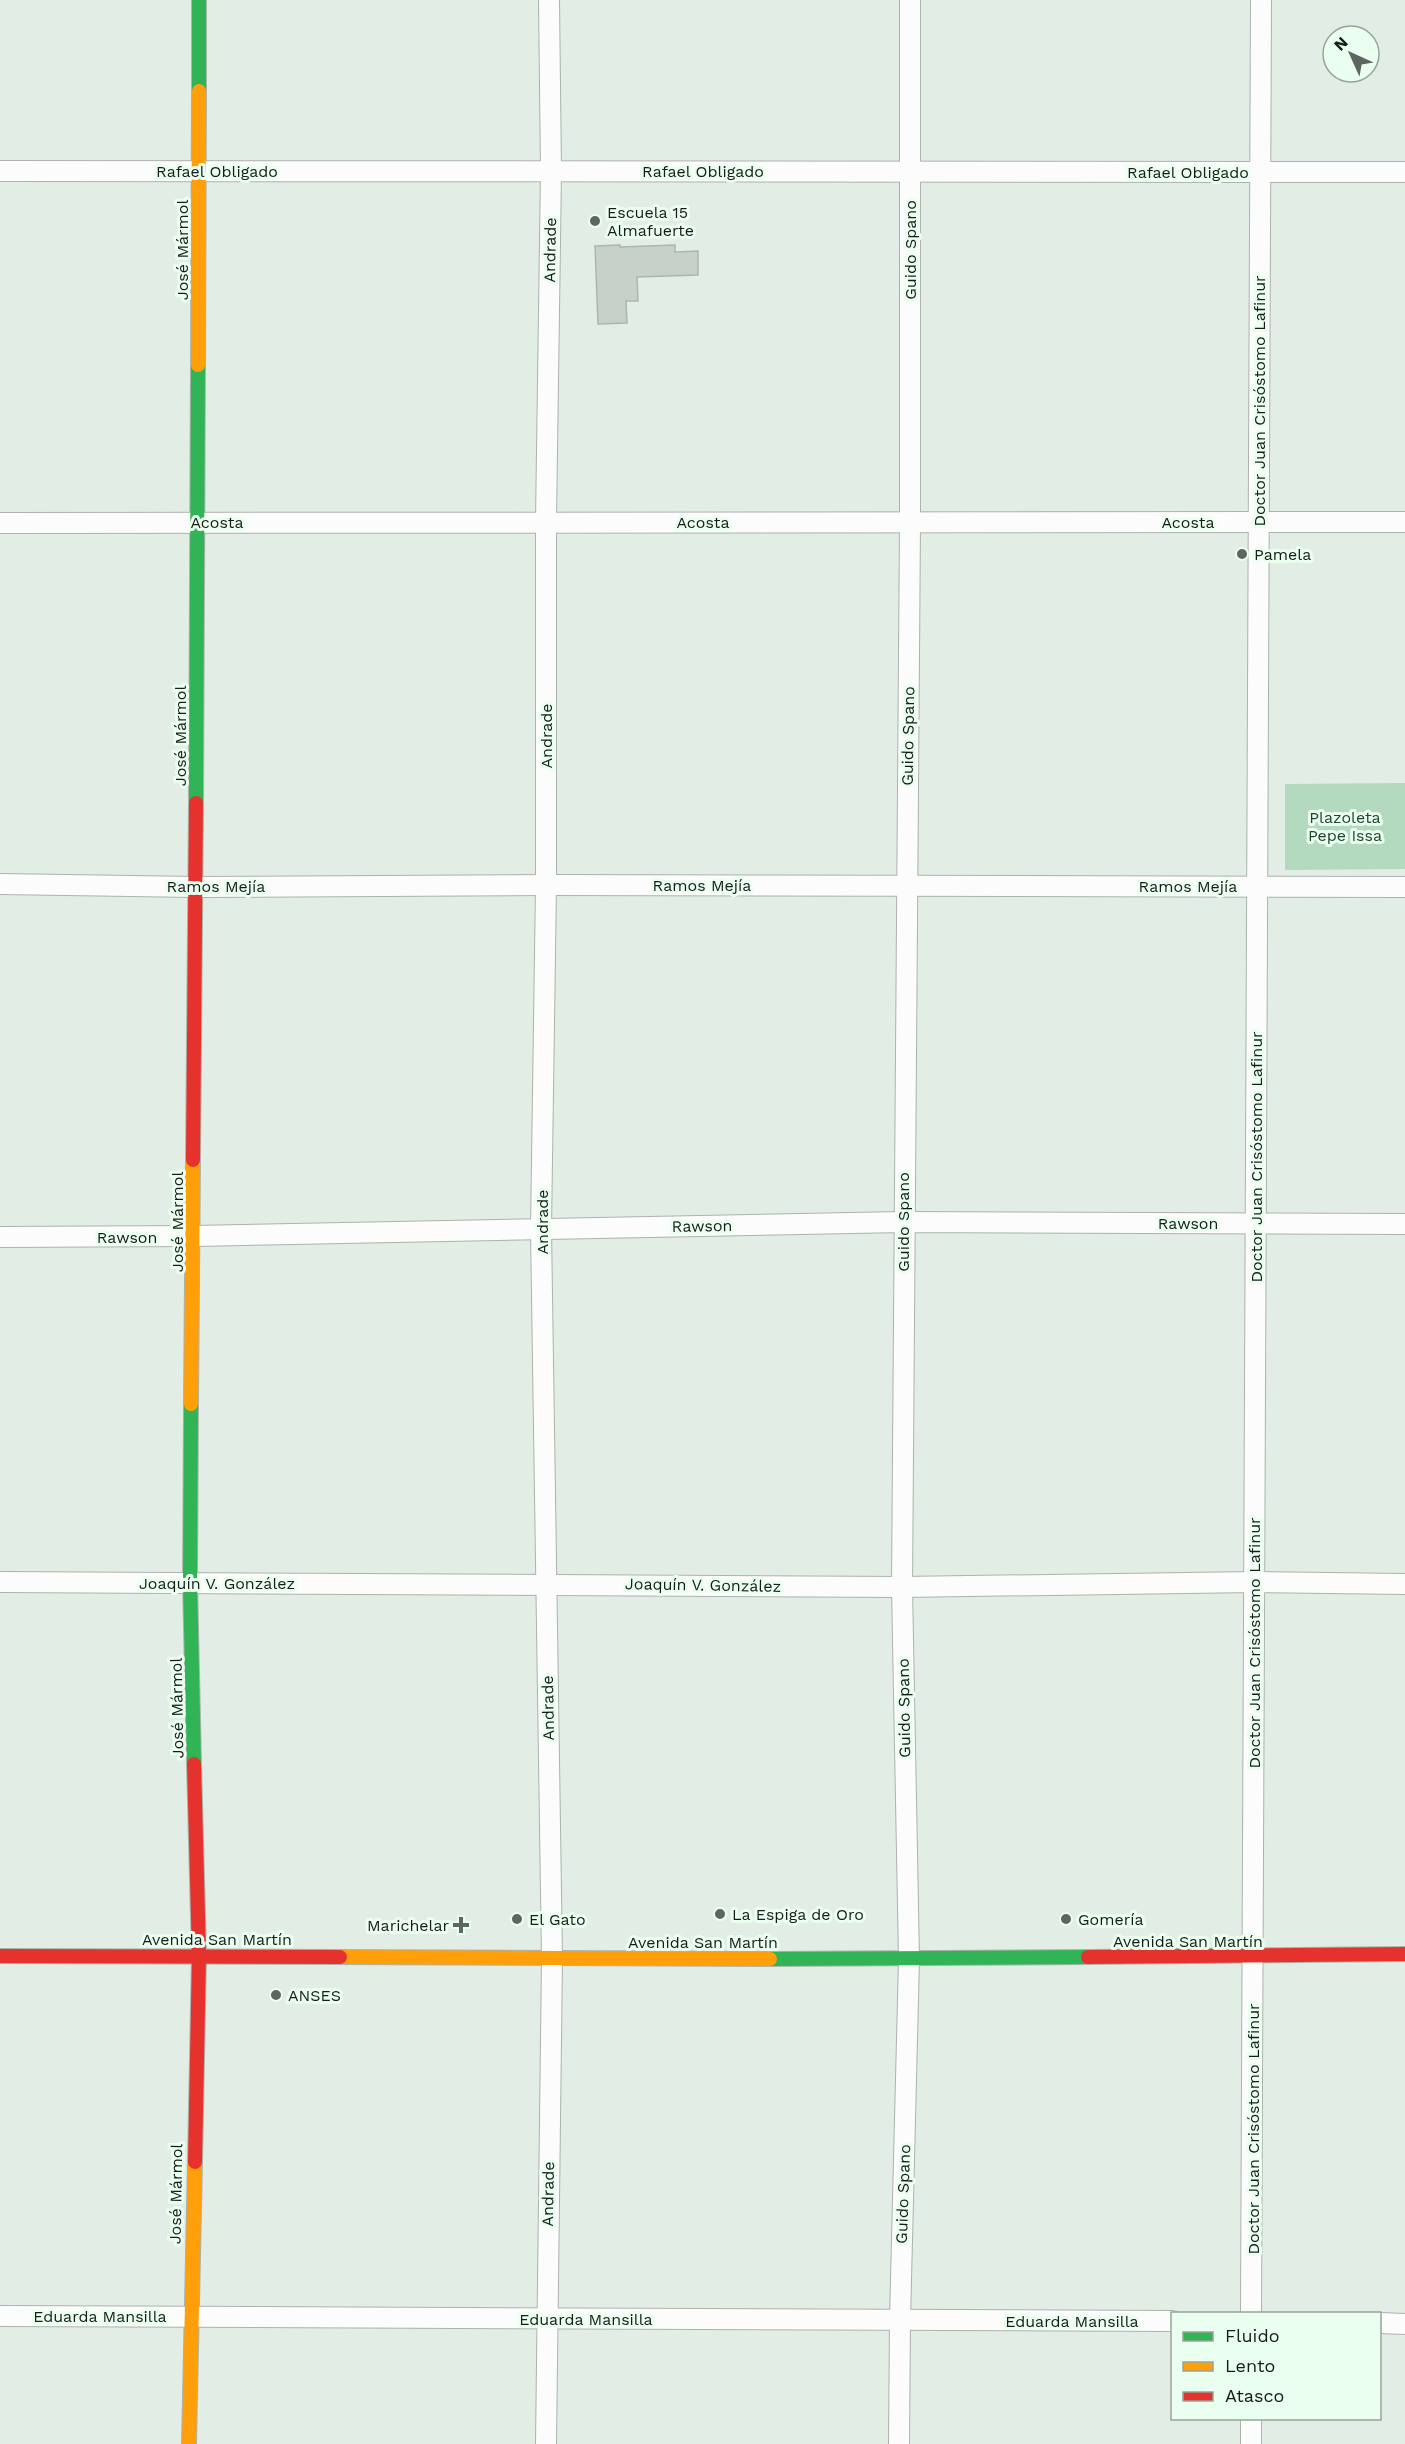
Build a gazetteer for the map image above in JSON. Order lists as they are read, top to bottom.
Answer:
{
  "streets": {
    "street": [
      "Rafael Obligado",
      "José Mármol",
      "Andrade",
      "Guido Spano",
      "Doctor Juan Crisóstomo Lafinur",
      "Acosta",
      "Ramos Mejía",
      "Rawson",
      "Joaquín V. González",
      "Avenida San Martín",
      "Eduarda Mansilla"
    ]
  },
  "crossings": [
    ["Rafael Obligado", "José Mármol"],
    ["Rafael Obligado", "Andrade"],
    ["Rafael Obligado", "Guido Spano"],
    ["Rafael Obligado", "Doctor Juan Crisóstomo Lafinur"],
    ["José Mármol", "Acosta"],
    ["José Mármol", "Ramos Mejía"],
    ["José Mármol", "Rawson"],
    ["José Mármol", "Joaquín V. González"],
    ["José Mármol", "Avenida San Martín"],
    ["José Mármol", "Eduarda Mansilla"],
    ["Andrade", "Acosta"],
    ["Andrade", "Ramos Mejía"],
    ["Andrade", "Rawson"],
    ["Andrade", "Joaquín V. González"],
    ["Andrade", "Avenida San Martín"],
    ["Andrade", "Eduarda Mansilla"],
    ["Guido Spano", "Acosta"],
    ["Guido Spano", "Ramos Mejía"],
    ["Guido Spano", "Rawson"],
    ["Guido Spano", "Joaquín V. González"],
    ["Guido Spano", "Avenida San Martín"],
    ["Guido Spano", "Eduarda Mansilla"],
    ["Doctor Juan Crisóstomo Lafinur", "Acosta"],
    ["Doctor Juan Crisóstomo Lafinur", "Ramos Mejía"],
    ["Doctor Juan Crisóstomo Lafinur", "Rawson"],
    ["Doctor Juan Crisóstomo Lafinur", "Joaquín V. González"],
    ["Doctor Juan Crisóstomo Lafinur", "Avenida San Martín"]
  ],
  "parks": ["Plazoleta Pepe Issa"],
  "places": {
    "other": [
      "Escuela 15 Almafuerte",
      "Pamela",
      "La Espiga de Oro",
      "El Gato",
      "Gomería",
      "ANSES"
    ],
    "health": ["Marichelar"]
  },
  "legend": ["Fluido", "Lento", "Atasco"],
  "north": "top left"
}
